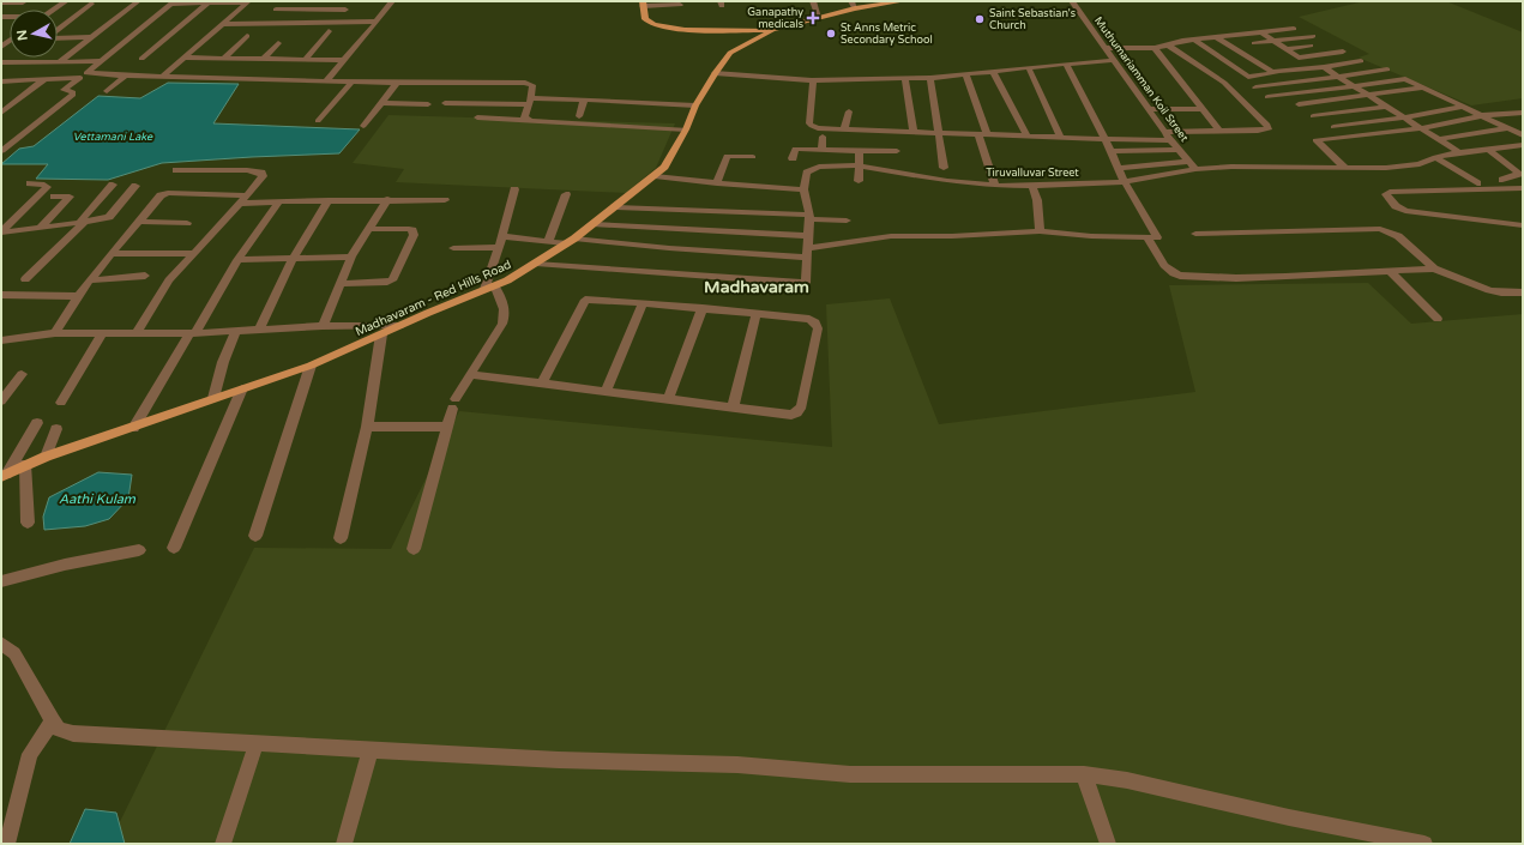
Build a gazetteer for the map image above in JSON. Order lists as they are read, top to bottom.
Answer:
{
  "streets": {
    "main road": ["Madhavaram - Red Hills Road"],
    "street": ["Muthumariamman Koil Street", "Tiruvalluvar Street"]
  },
  "crossings": [
    ["Muthumariamman Koil Street", "Tiruvalluvar Street"]
  ],
  "districts": ["Madhavaram"],
  "water": ["Vettamani Lake", "Aathi Kulam"],
  "places": {
    "health": ["Ganapathy medicals"],
    "other": ["Saint Sebastian's Church", "St Anns Metric Secondary School"]
  },
  "north": "left"
}
